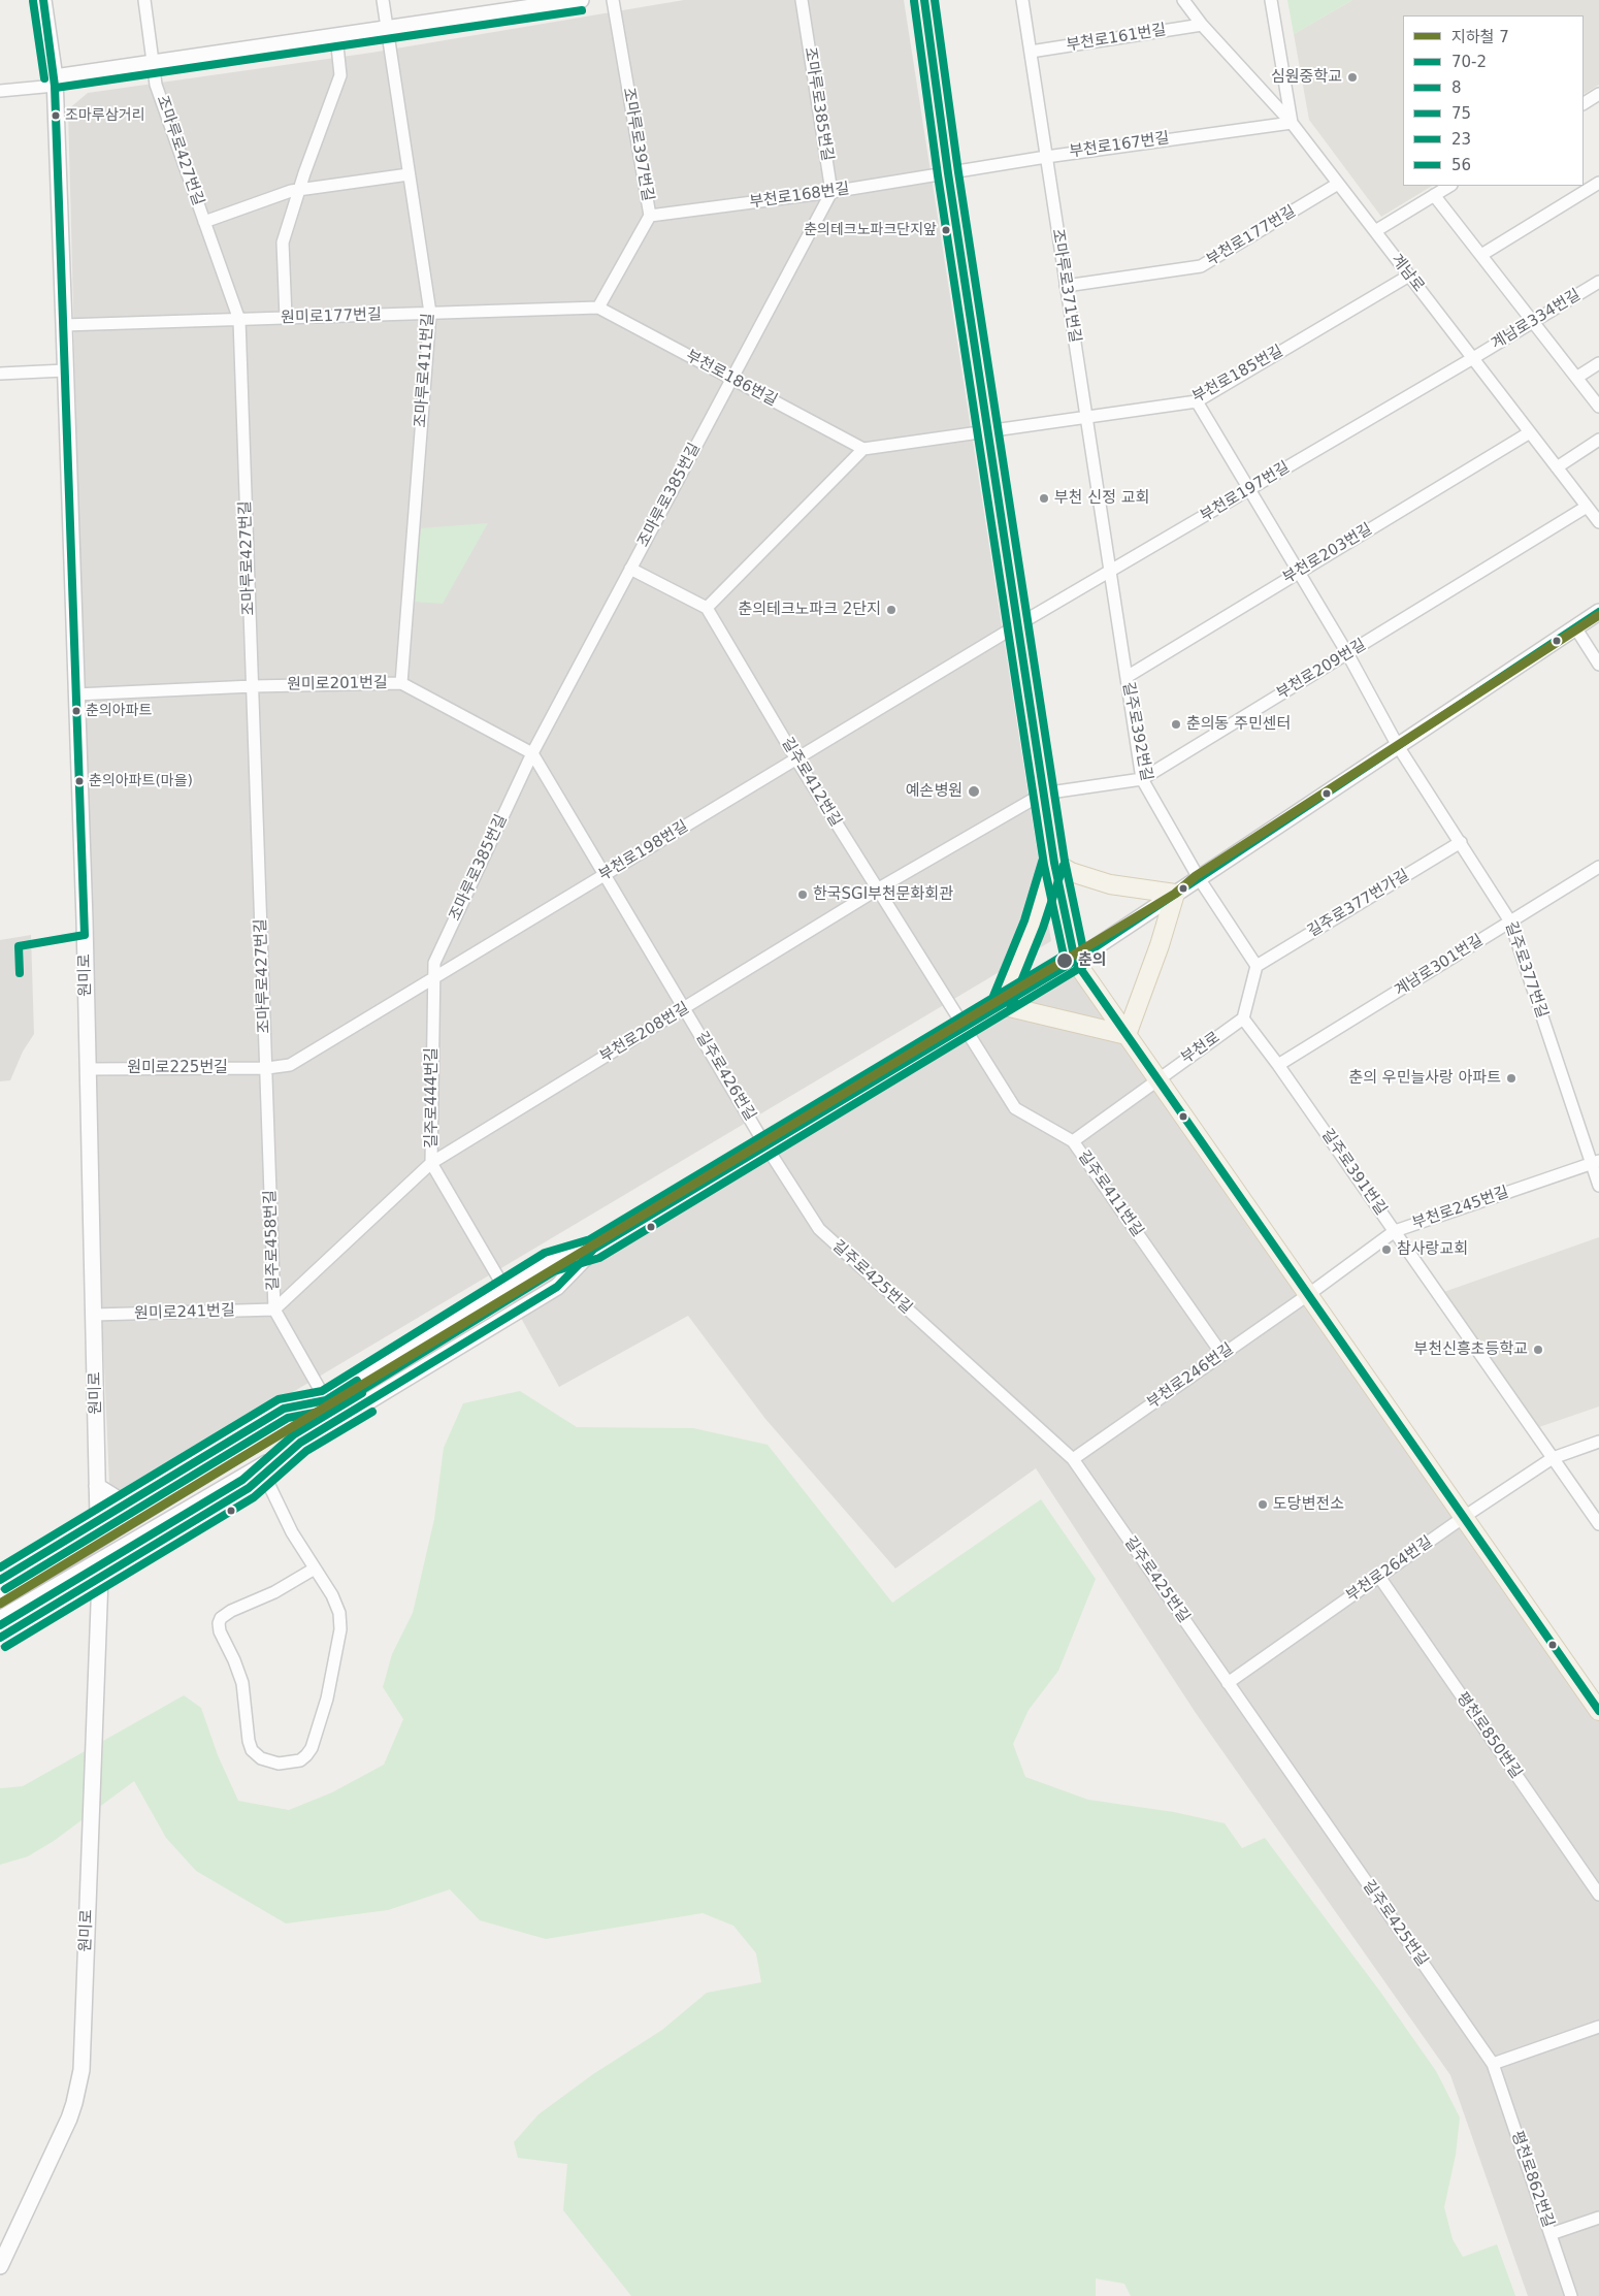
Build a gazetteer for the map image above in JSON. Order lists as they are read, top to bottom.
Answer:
{
  "streets": {
    "street": [
      "부천로161번길",
      "조마루로385번길",
      "조마루로397번길",
      "부천로167번길",
      "조마루로427번길",
      "부천로168번길",
      "부천로177번길",
      "계남로",
      "조마루로371번길",
      "원미로177번길",
      "계남로334번길",
      "조마루로411번길",
      "부천로185번길",
      "부천로186번길",
      "부천로197번길",
      "부천로203번길",
      "부천로209번길",
      "원미로201번길",
      "길주로392번길",
      "길주로412번길",
      "부천로198번길",
      "길주로377번가길",
      "계남로301번길",
      "길주로377번길",
      "원미로",
      "부천로208번길",
      "부천로",
      "원미로225번길",
      "길주로426번길",
      "길주로444번길",
      "길주로391번길",
      "길주로411번길",
      "부천로245번길",
      "길주로458번길",
      "길주로425번길",
      "원미로241번길",
      "부천로246번길",
      "부천로264번길",
      "평천로850번길",
      "평천로862번길"
    ]
  },
  "crossings": [
    ["부천로161번길", "조마루로371번길"],
    ["조마루로385번길", "부천로168번길"],
    ["조마루로385번길", "부천로186번길"],
    ["조마루로385번길", "원미로201번길"],
    ["조마루로385번길", "부천로198번길"],
    ["조마루로385번길", "길주로444번길"],
    ["조마루로397번길", "부천로168번길"],
    ["조마루로397번길", "원미로177번길"],
    ["조마루로397번길", "부천로186번길"],
    ["부천로167번길", "부천로168번길"],
    ["부천로167번길", "계남로"],
    ["부천로167번길", "조마루로371번길"],
    ["조마루로427번길", "원미로177번길"],
    ["조마루로427번길", "원미로201번길"],
    ["조마루로427번길", "부천로198번길"],
    ["조마루로427번길", "원미로225번길"],
    ["조마루로427번길", "길주로458번길"],
    ["부천로177번길", "계남로"],
    ["부천로177번길", "조마루로371번길"],
    ["계남로", "계남로334번길"],
    ["계남로", "부천로185번길"],
    ["계남로", "부천로197번길"],
    ["계남로", "부천로203번길"],
    ["계남로", "부천로209번길"],
    ["조마루로371번길", "부천로185번길"],
    ["조마루로371번길", "부천로197번길"],
    ["조마루로371번길", "길주로392번길"],
    ["원미로177번길", "조마루로411번길"],
    ["원미로177번길", "부천로186번길"],
    ["원미로177번길", "원미로"],
    ["계남로334번길", "부천로197번길"],
    ["조마루로411번길", "원미로201번길"],
    ["부천로185번길", "길주로377번길"],
    ["부천로197번길", "길주로392번길"],
    ["부천로197번길", "부천로198번길"],
    ["부천로197번길", "길주로377번길"],
    ["부천로203번길", "길주로392번길"],
    ["부천로203번길", "길주로377번길"],
    ["부천로209번길", "길주로392번길"],
    ["부천로209번길", "길주로377번길"],
    ["부천로209번길", "부천로208번길"],
    ["원미로201번길", "원미로"],
    ["길주로412번길", "부천로198번길"],
    ["길주로412번길", "부천로208번길"],
    ["길주로412번길", "길주로411번길"],
    ["부천로198번길", "원미로225번길"],
    ["부천로198번길", "길주로426번길"],
    ["부천로198번길", "길주로444번길"],
    ["부천로198번길", "길주로458번길"],
    ["길주로377번가길", "길주로377번길"],
    ["계남로301번길", "길주로377번길"],
    ["계남로301번길", "길주로391번길"],
    ["길주로377번길", "부천로245번길"],
    ["원미로", "원미로225번길"],
    ["원미로", "원미로241번길"],
    ["부천로208번길", "길주로426번길"],
    ["부천로208번길", "길주로444번길"],
    ["부천로208번길", "길주로458번길"],
    ["부천로208번길", "원미로241번길"],
    ["부천로", "길주로391번길"],
    ["부천로", "길주로411번길"],
    ["원미로225번길", "길주로458번길"],
    ["길주로426번길", "길주로425번길"],
    ["길주로391번길", "부천로245번길"],
    ["길주로391번길", "부천로264번길"],
    ["길주로411번길", "부천로246번길"],
    ["부천로245번길", "부천로246번길"],
    ["길주로458번길", "원미로241번길"],
    ["길주로425번길", "부천로246번길"],
    ["길주로425번길", "부천로264번길"],
    ["길주로425번길", "평천로862번길"],
    ["부천로264번길", "평천로850번길"]
  ],
  "places": [
    "심원중학교",
    "조마루삼거리",
    "춘의테크노파크단지앞",
    "부천 신정 교회",
    "춘의테크노파크 2단지",
    "춘의아파트",
    "춘의동 주민센터",
    "춘의아파트(마을)",
    "예손병원",
    "한국SGI부천문화회관",
    "춘의",
    "춘의 우민늘사랑 아파트",
    "참사랑교회",
    "부천신흥초등학교",
    "도당변전소"
  ],
  "lines": [
    "transit line 70-2",
    "transit line 8",
    "transit line 75",
    "transit line 56",
    "transit line 23",
    "metro line 7"
  ],
  "legend": [
    "지하철 7",
    "70-2",
    "8",
    "75",
    "23",
    "56"
  ]
}
